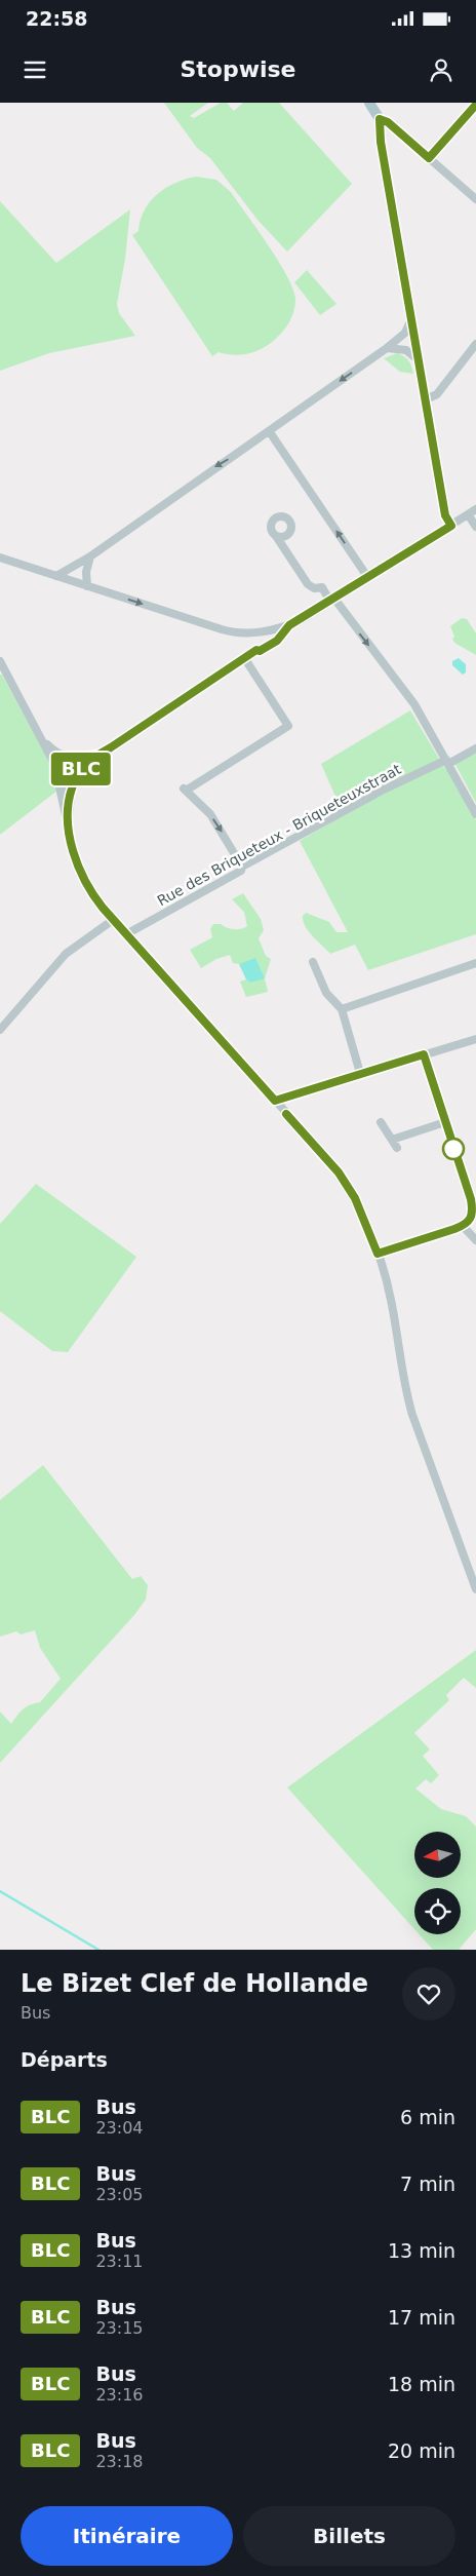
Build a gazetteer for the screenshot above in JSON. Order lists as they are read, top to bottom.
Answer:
{
  "streets": {
    "street": ["Rue des Briqueteux - Briqueteuxstraat"]
  },
  "lines": ["bus line BLC"],
  "north": "left",
  "page": {
    "status": "22:58",
    "header": "Stopwise",
    "on_map": "BLC",
    "heading": [
      ["Le Bizet Clef de Hollande", "Bus"],
      "Départs"
    ],
    "list": [
      {
        "mark": "BLC",
        "name": "Bus",
        "note": "23:04",
        "value": "6 min"
      },
      {
        "mark": "BLC",
        "name": "Bus",
        "note": "23:05",
        "value": "7 min"
      },
      {
        "mark": "BLC",
        "name": "Bus",
        "note": "23:11",
        "value": "13 min"
      },
      {
        "mark": "BLC",
        "name": "Bus",
        "note": "23:15",
        "value": "17 min"
      },
      {
        "mark": "BLC",
        "name": "Bus",
        "note": "23:16",
        "value": "18 min"
      },
      {
        "mark": "BLC",
        "name": "Bus",
        "note": "23:18",
        "value": "20 min"
      }
    ],
    "buttons": ["Itinéraire", "Billets"]
  }
}
